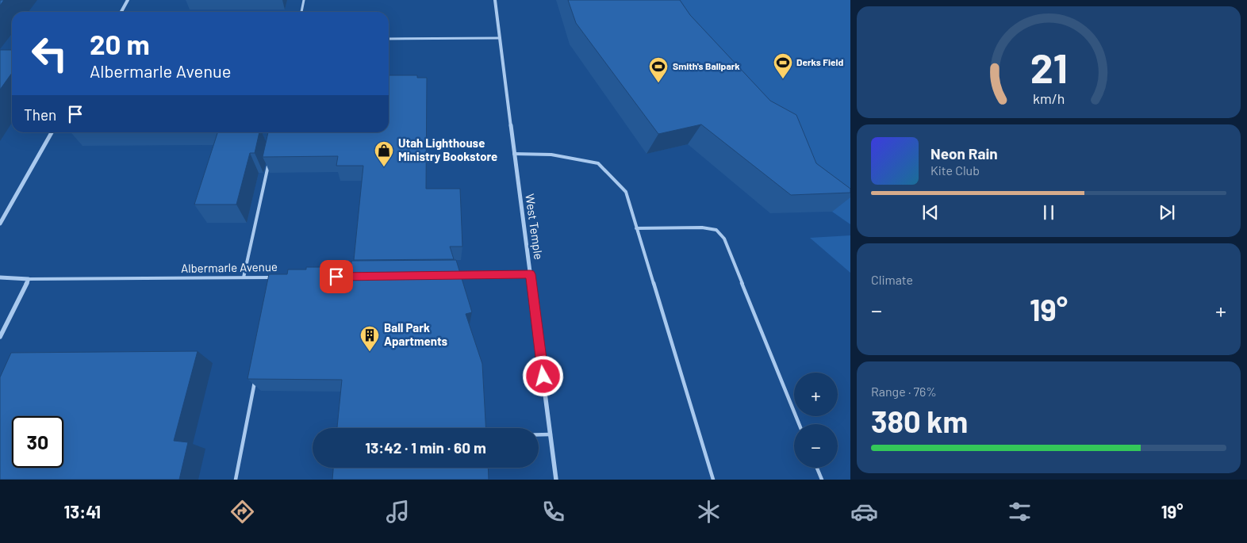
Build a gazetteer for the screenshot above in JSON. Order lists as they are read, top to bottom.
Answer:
{
  "streets": {
    "street": ["West Temple", "Albermarle Avenue"]
  },
  "places": {
    "sports": ["Derks Field", "Smith's Ballpark"],
    "shop": ["Utah Lighthouse Ministry Bookstore"],
    "building": ["Ball Park Apartments"]
  },
  "page": {
    "turn": ["20 m", "Albermarle Avenue"],
    "then": "Then",
    "song": ["Neon Rain", "Kite Club"],
    "tile": [
      "Climate",
      ["Range · 76%", "380 km"]
    ],
    "heat": ["−", "19°", "+"],
    "map_buttons": ["+", "−"],
    "limit": "30",
    "trip": "13:42 · 1 min · 60 m",
    "tabs": ["13:41", "19°"],
    "gauge": ["21", "km/h"]
  }
}
